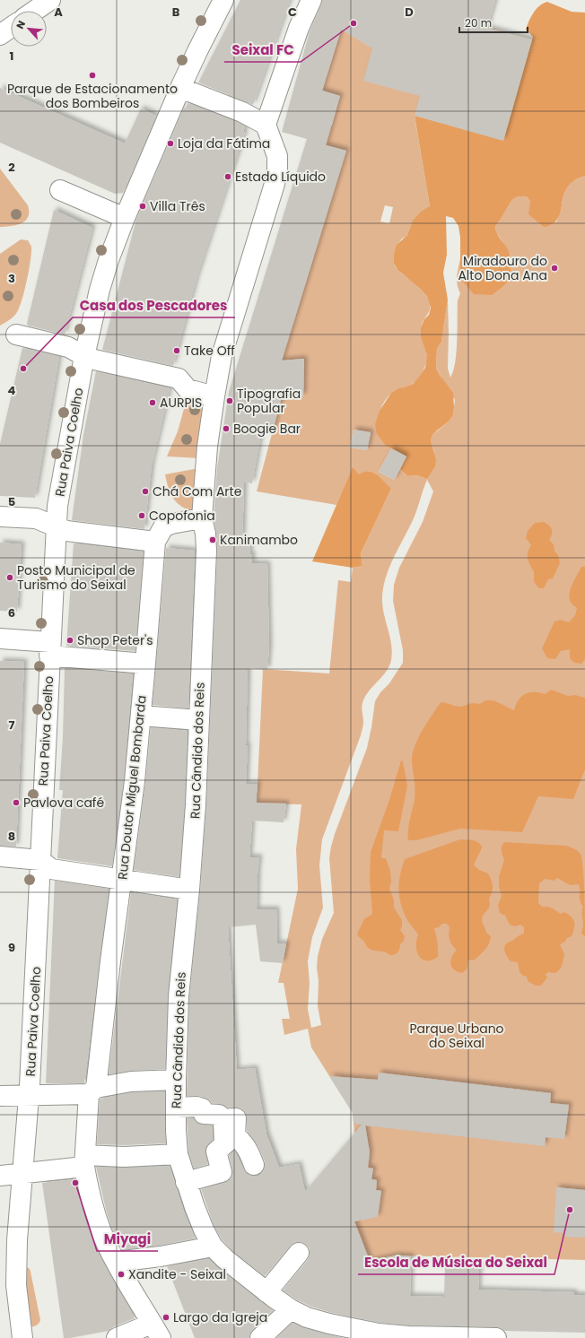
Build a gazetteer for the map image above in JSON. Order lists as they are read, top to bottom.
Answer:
{
  "streets": {
    "street": ["Rua Paiva Coelho", "Rua Cândido dos Reis", "Rua Doutor Miguel Bombarda"]
  },
  "crossings": [
    ["Rua Cândido dos Reis", "Rua Doutor Miguel Bombarda"]
  ],
  "parks": ["Parque Urbano do Seixal"],
  "places": [
    "Seixal FC",
    "Parque de Estacionamento dos Bombeiros",
    "Loja da Fátima",
    "Estado Líquido",
    "Villa Três",
    "Miradouro do Alto Dona Ana",
    "Take Off",
    "Casa dos Pescadores",
    "Tipografia Popular",
    "AURPIS",
    "Boogie Bar",
    "Chá Com Arte",
    "Copofonia",
    "Kanimambo",
    "Posto Municipal de Turismo do Seixal",
    "Shop Peter's",
    "Pavlova café",
    "Miyagi",
    "Escola de Música do Seixal",
    "Xandite - Seixal",
    "Largo da Igreja"
  ],
  "scale_bar": "20 m",
  "north": "top left",
  "grid": {
    "columns": [
      "A",
      "B",
      "C",
      "D"
    ],
    "rows": [
      "1",
      "2",
      "3",
      "4",
      "5",
      "6",
      "7",
      "8",
      "9"
    ]
  }
}
